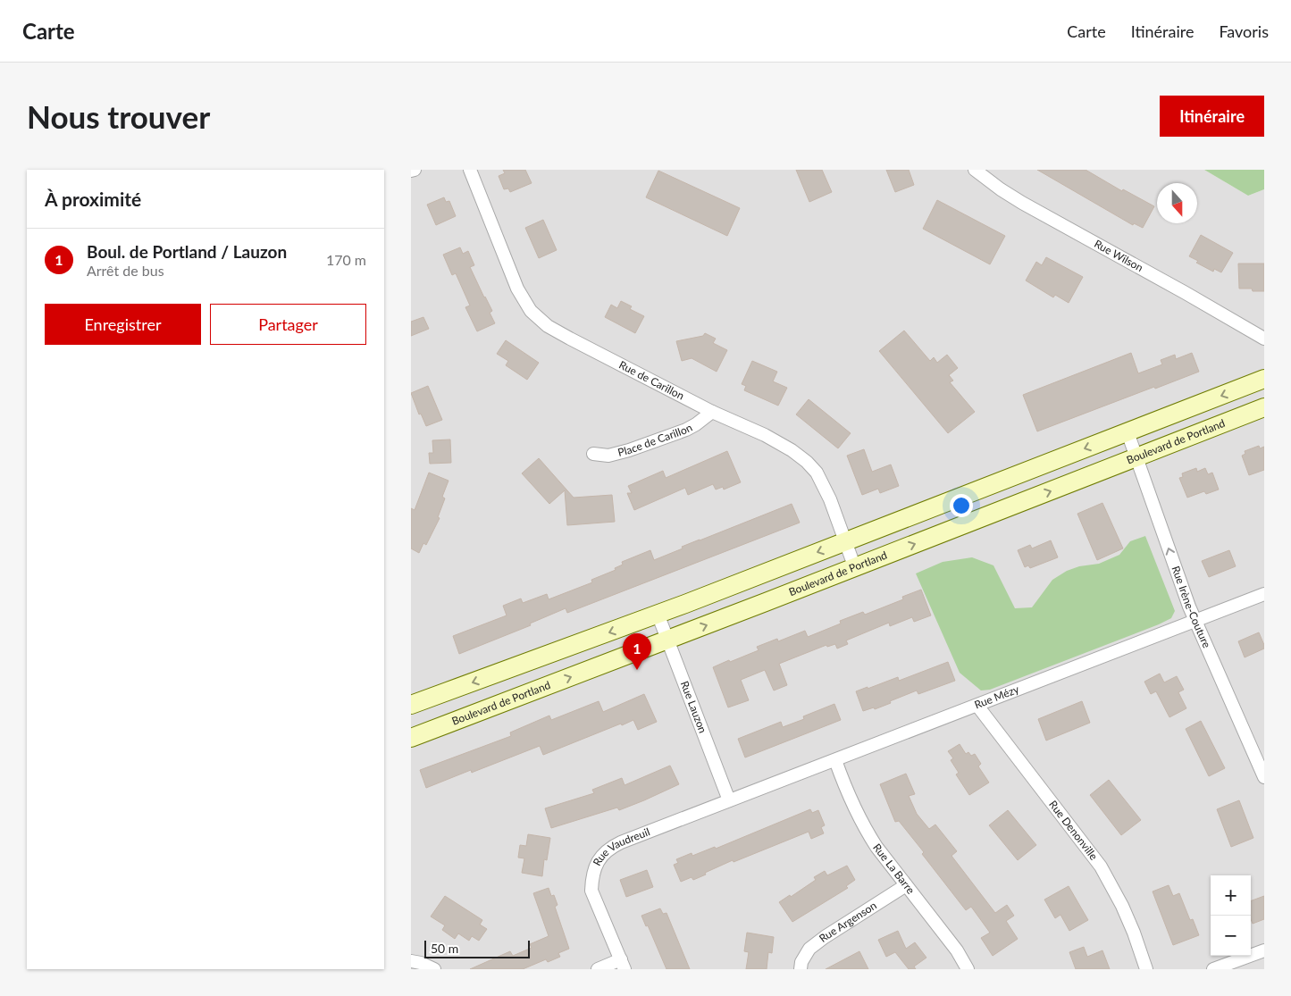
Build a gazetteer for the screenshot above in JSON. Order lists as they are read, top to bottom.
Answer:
{
  "streets": {
    "main road": ["Boulevard de Portland"],
    "street": [
      "Rue Wilson",
      "Rue de Carillon",
      "Place de Carillon",
      "Rue Irène-Couture",
      "Rue Mézy",
      "Rue Lauzon",
      "Rue Denonville",
      "Rue Vaudreuil",
      "Rue La Barre",
      "Rue Argenson"
    ]
  },
  "crossings": [
    ["Rue de Carillon", "Place de Carillon"],
    ["Rue de Carillon", "Boulevard de Portland"],
    ["Boulevard de Portland", "Rue Irène-Couture"],
    ["Boulevard de Portland", "Rue Lauzon"],
    ["Rue Irène-Couture", "Rue Mézy"],
    ["Rue Mézy", "Rue Lauzon"],
    ["Rue Mézy", "Rue Denonville"],
    ["Rue Mézy", "Rue Vaudreuil"],
    ["Rue Mézy", "Rue La Barre"],
    ["Rue Lauzon", "Rue Vaudreuil"],
    ["Rue La Barre", "Rue Argenson"]
  ],
  "one_way": ["Rue Irène-Couture"],
  "scale_bar": "50 m",
  "north": "bottom",
  "page": {
    "header": "Carte",
    "nav": ["Carte", "Itinéraire", "Favoris"],
    "buttons": [
      "Itinéraire",
      ["Enregistrer", "Partager"]
    ],
    "title": "Nous trouver",
    "heading": "À proximité",
    "list": [
      {
        "mark": "1",
        "name": "Boul. de Portland / Lauzon",
        "note": "Arrêt de bus",
        "value": "170 m"
      }
    ],
    "pins": "1",
    "map_buttons": ["+", "−"],
    "scale": "50 m"
  }
}
